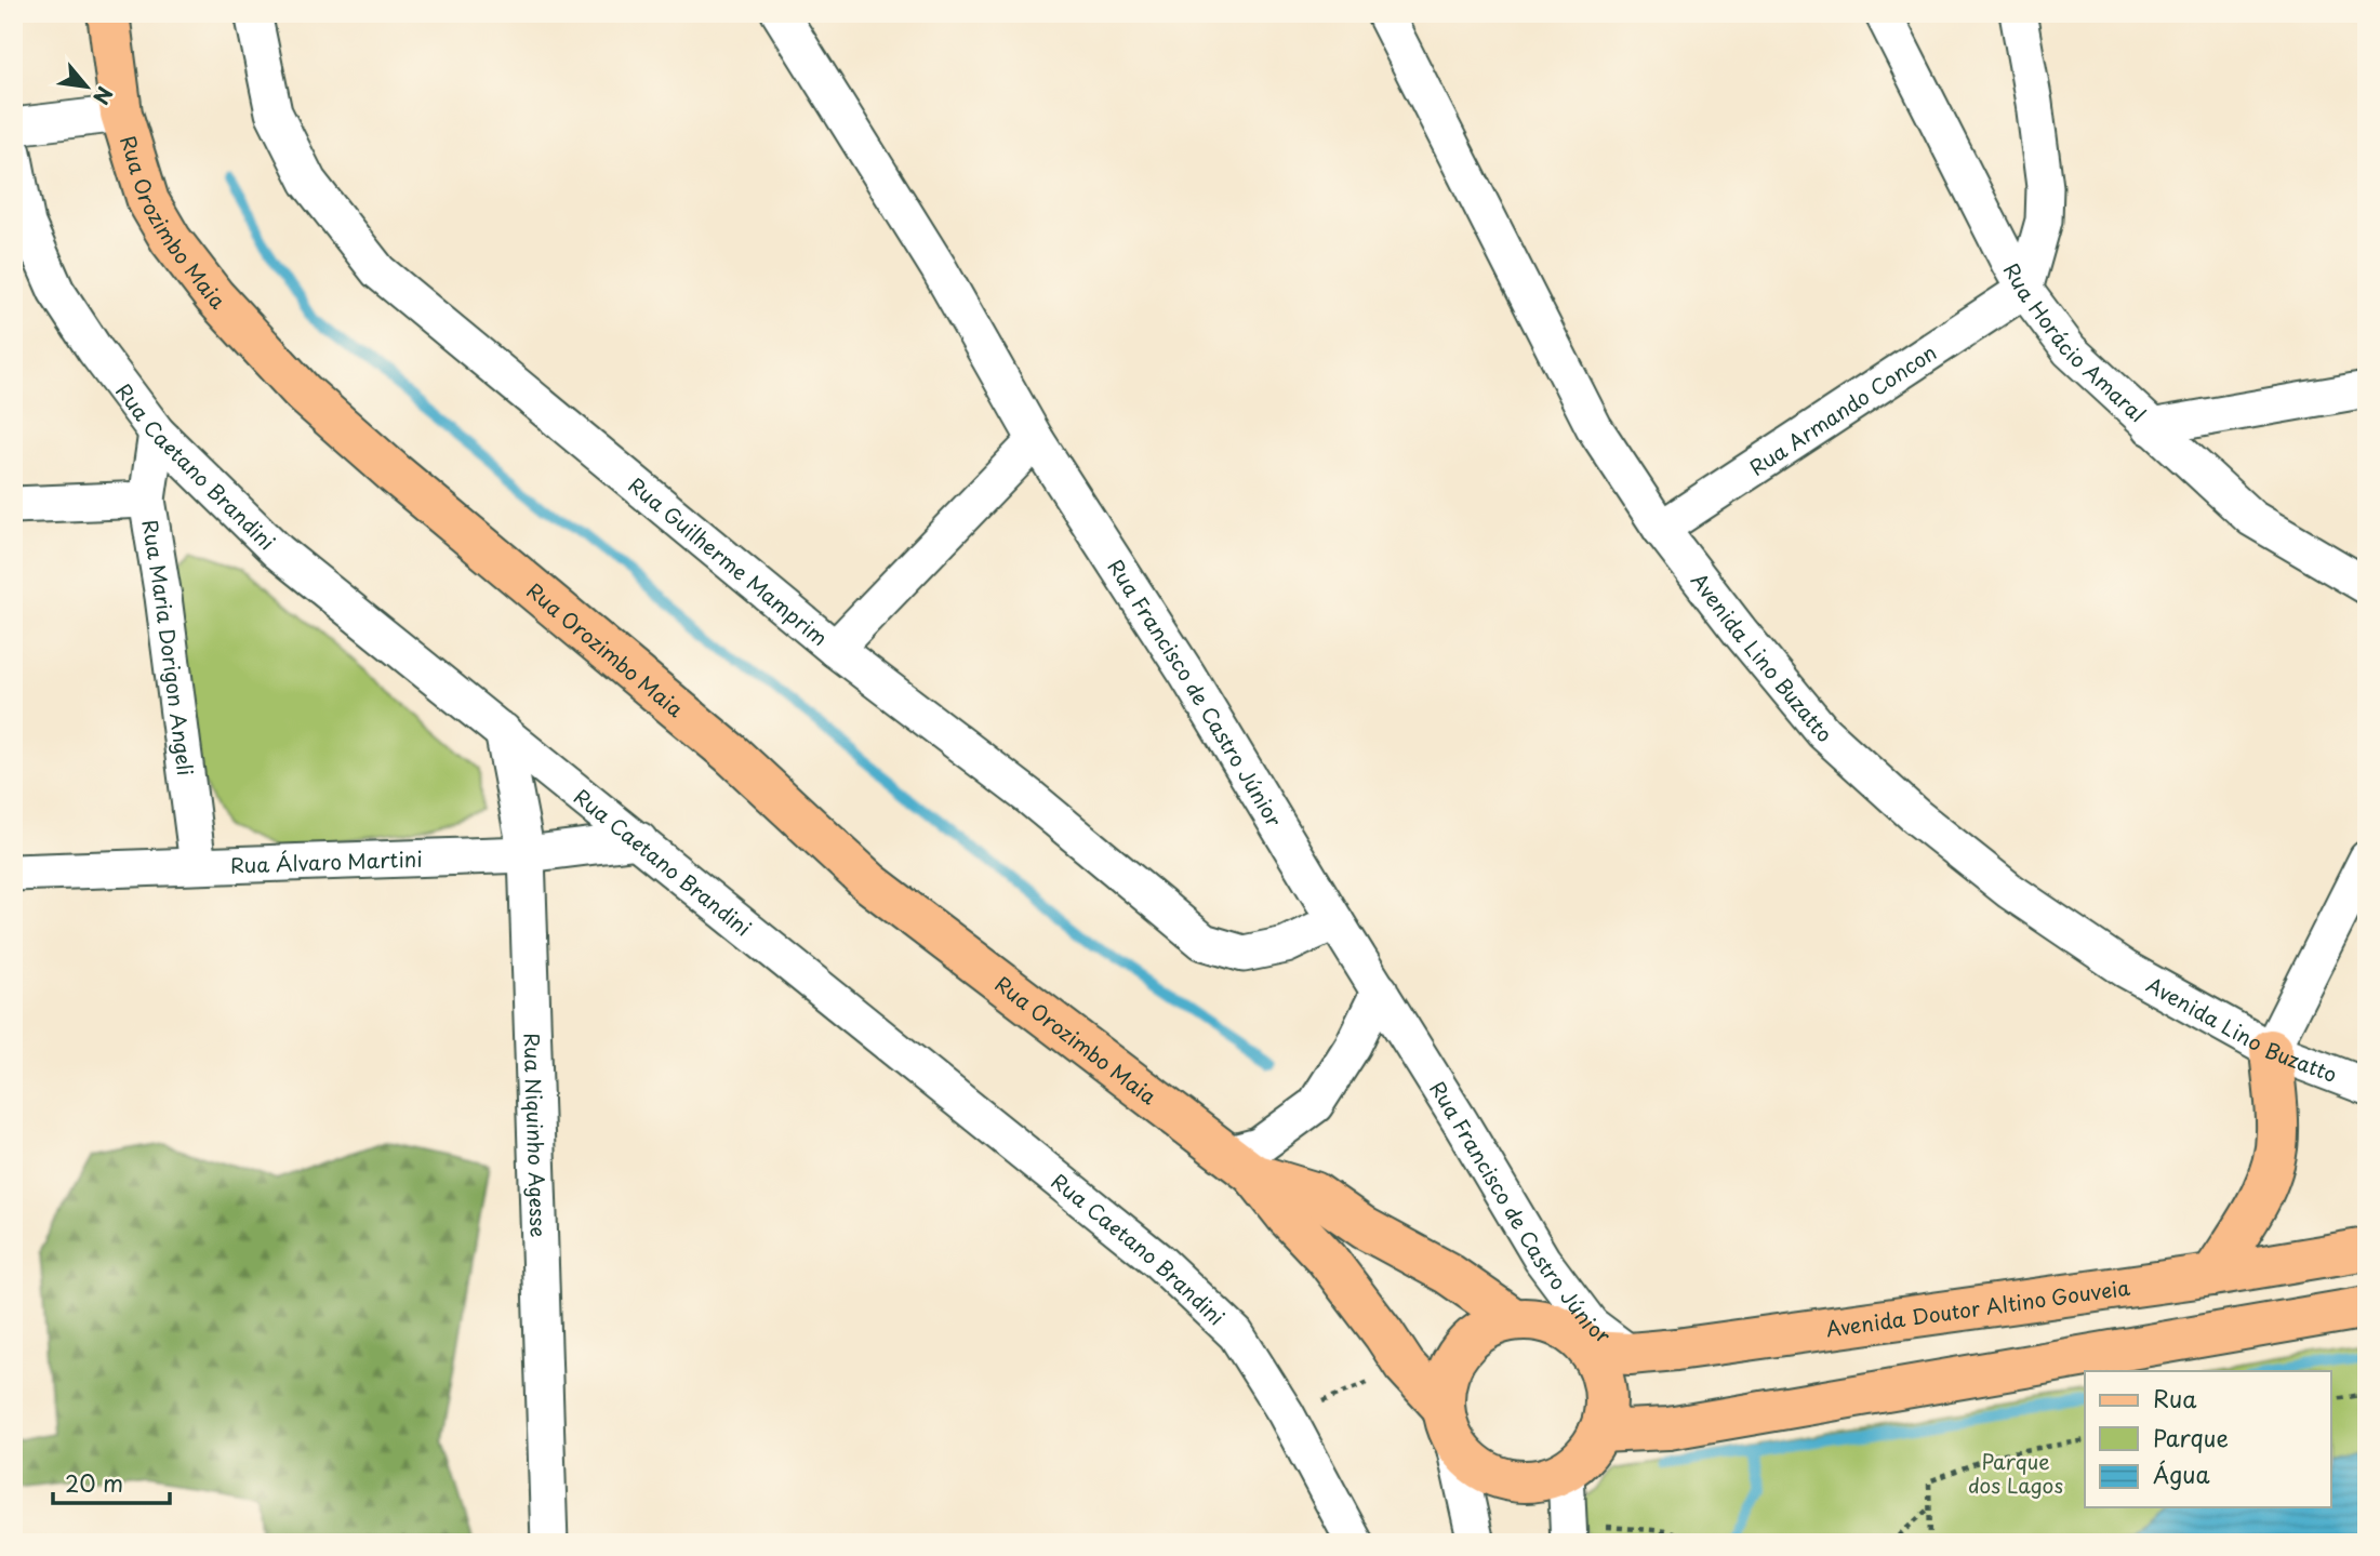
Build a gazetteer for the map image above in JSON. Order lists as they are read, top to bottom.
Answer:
{
  "streets": {
    "main road": ["Rua Orozimbo Maia", "Avenida Doutor Altino Gouveia"],
    "street": [
      "Rua Horácio Amaral",
      "Rua Armando Concon",
      "Rua Caetano Brandini",
      "Rua Guilherme Mamprim",
      "Rua Maria Dorigon Angeli",
      "Avenida Lino Buzatto",
      "Rua Francisco de Castro Júnior",
      "Rua Álvaro Martini",
      "Rua Niquinho Agesse"
    ]
  },
  "crossings": [
    ["Rua Orozimbo Maia", "Rua Francisco de Castro Júnior"],
    ["Rua Orozimbo Maia", "Avenida Doutor Altino Gouveia"],
    ["Rua Horácio Amaral", "Rua Armando Concon"],
    ["Rua Armando Concon", "Avenida Lino Buzatto"],
    ["Rua Caetano Brandini", "Rua Maria Dorigon Angeli"],
    ["Rua Caetano Brandini", "Rua Álvaro Martini"],
    ["Rua Caetano Brandini", "Rua Niquinho Agesse"],
    ["Rua Guilherme Mamprim", "Rua Francisco de Castro Júnior"],
    ["Rua Maria Dorigon Angeli", "Rua Álvaro Martini"],
    ["Rua Francisco de Castro Júnior", "Avenida Doutor Altino Gouveia"],
    ["Rua Álvaro Martini", "Rua Niquinho Agesse"]
  ],
  "parks": ["Parque dos Lagos"],
  "legend": ["Rua", "Parque", "Água"],
  "scale_bar": "20 m",
  "north": "bottom right"
}
